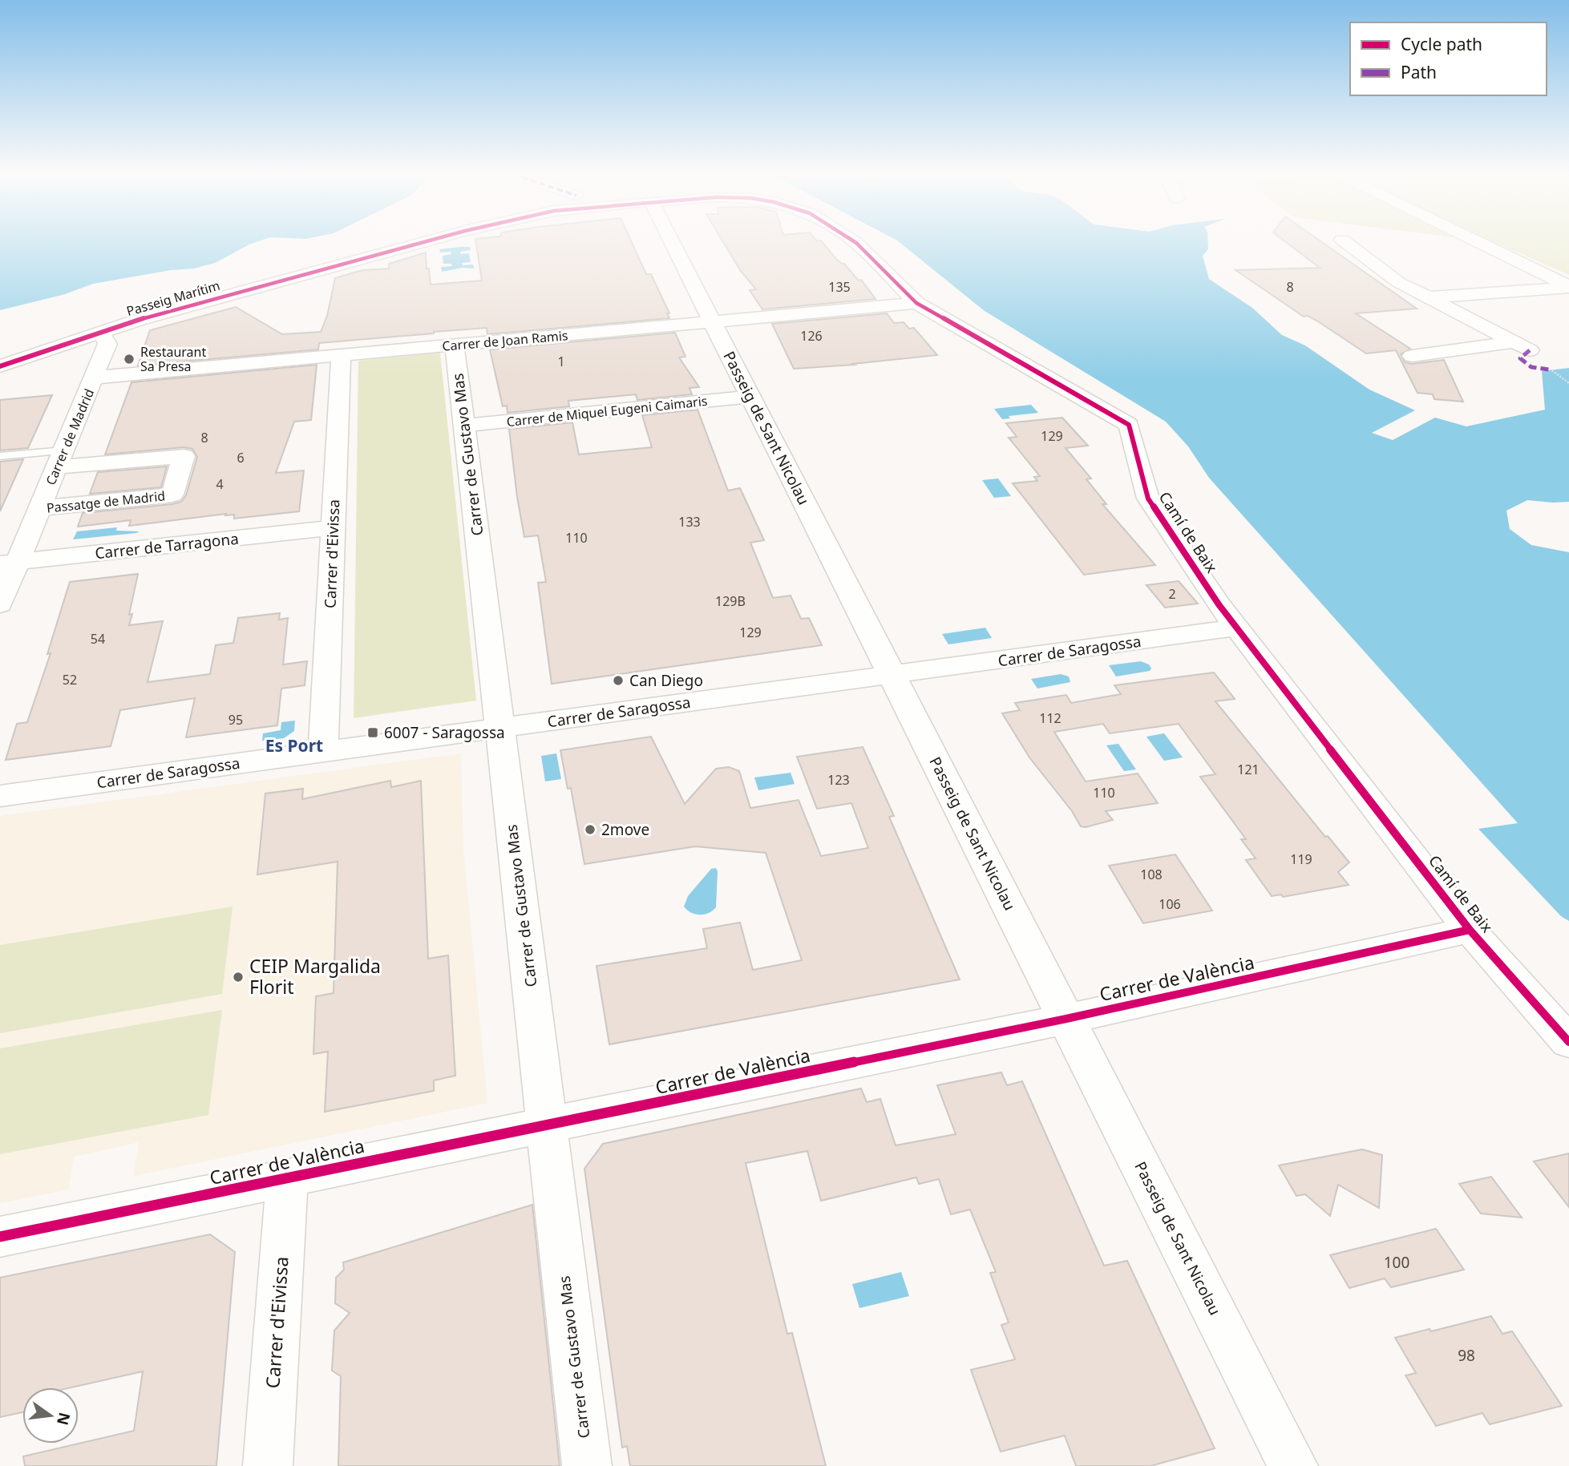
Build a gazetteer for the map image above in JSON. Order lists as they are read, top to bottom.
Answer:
{
  "streets": {
    "street": [
      "Passeig Marítim",
      "Carrer de Joan Ramis",
      "Carrer de Miquel Eugeni Caimaris",
      "Passeig de Sant Nicolau",
      "Carrer de Madrid",
      "Carrer de Gustavo Mas",
      "Passatge de Madrid",
      "Camí de Baix",
      "Carrer de Tarragona",
      "Carrer d'Eivissa",
      "Carrer de Saragossa",
      "Carrer de València"
    ]
  },
  "crossings": [
    ["Passeig Marítim", "Carrer de Madrid"],
    ["Carrer de Joan Ramis", "Passeig de Sant Nicolau"],
    ["Carrer de Joan Ramis", "Carrer de Madrid"],
    ["Carrer de Joan Ramis", "Carrer de Gustavo Mas"],
    ["Carrer de Joan Ramis", "Camí de Baix"],
    ["Carrer de Joan Ramis", "Carrer d'Eivissa"],
    ["Carrer de Miquel Eugeni Caimaris", "Passeig de Sant Nicolau"],
    ["Carrer de Miquel Eugeni Caimaris", "Carrer de Gustavo Mas"],
    ["Passeig de Sant Nicolau", "Carrer de Saragossa"],
    ["Passeig de Sant Nicolau", "Carrer de València"],
    ["Carrer de Madrid", "Passatge de Madrid"],
    ["Carrer de Madrid", "Carrer de Tarragona"],
    ["Carrer de Gustavo Mas", "Carrer de Saragossa"],
    ["Carrer de Gustavo Mas", "Carrer de València"],
    ["Camí de Baix", "Carrer de Saragossa"],
    ["Camí de Baix", "Carrer de València"],
    ["Carrer de Tarragona", "Carrer d'Eivissa"],
    ["Carrer d'Eivissa", "Carrer de Saragossa"],
    ["Carrer d'Eivissa", "Carrer de València"]
  ],
  "districts": ["Es Port"],
  "places": {
    "other": [
      "Restaurant Sa Presa",
      "Can Diego",
      "2move",
      "CEIP Margalida Florit"
    ],
    "transit": ["6007 - Saragossa"]
  },
  "house_numbers": [
    "135",
    "8",
    "126",
    "1",
    "129",
    "8",
    "6",
    "4",
    "133",
    "110",
    "2",
    "129B",
    "129",
    "54",
    "52",
    "112",
    "95",
    "121",
    "123",
    "110",
    "119",
    "108",
    "106",
    "100",
    "98"
  ],
  "legend": ["Cycle path", "Path"],
  "north": "right"
}
